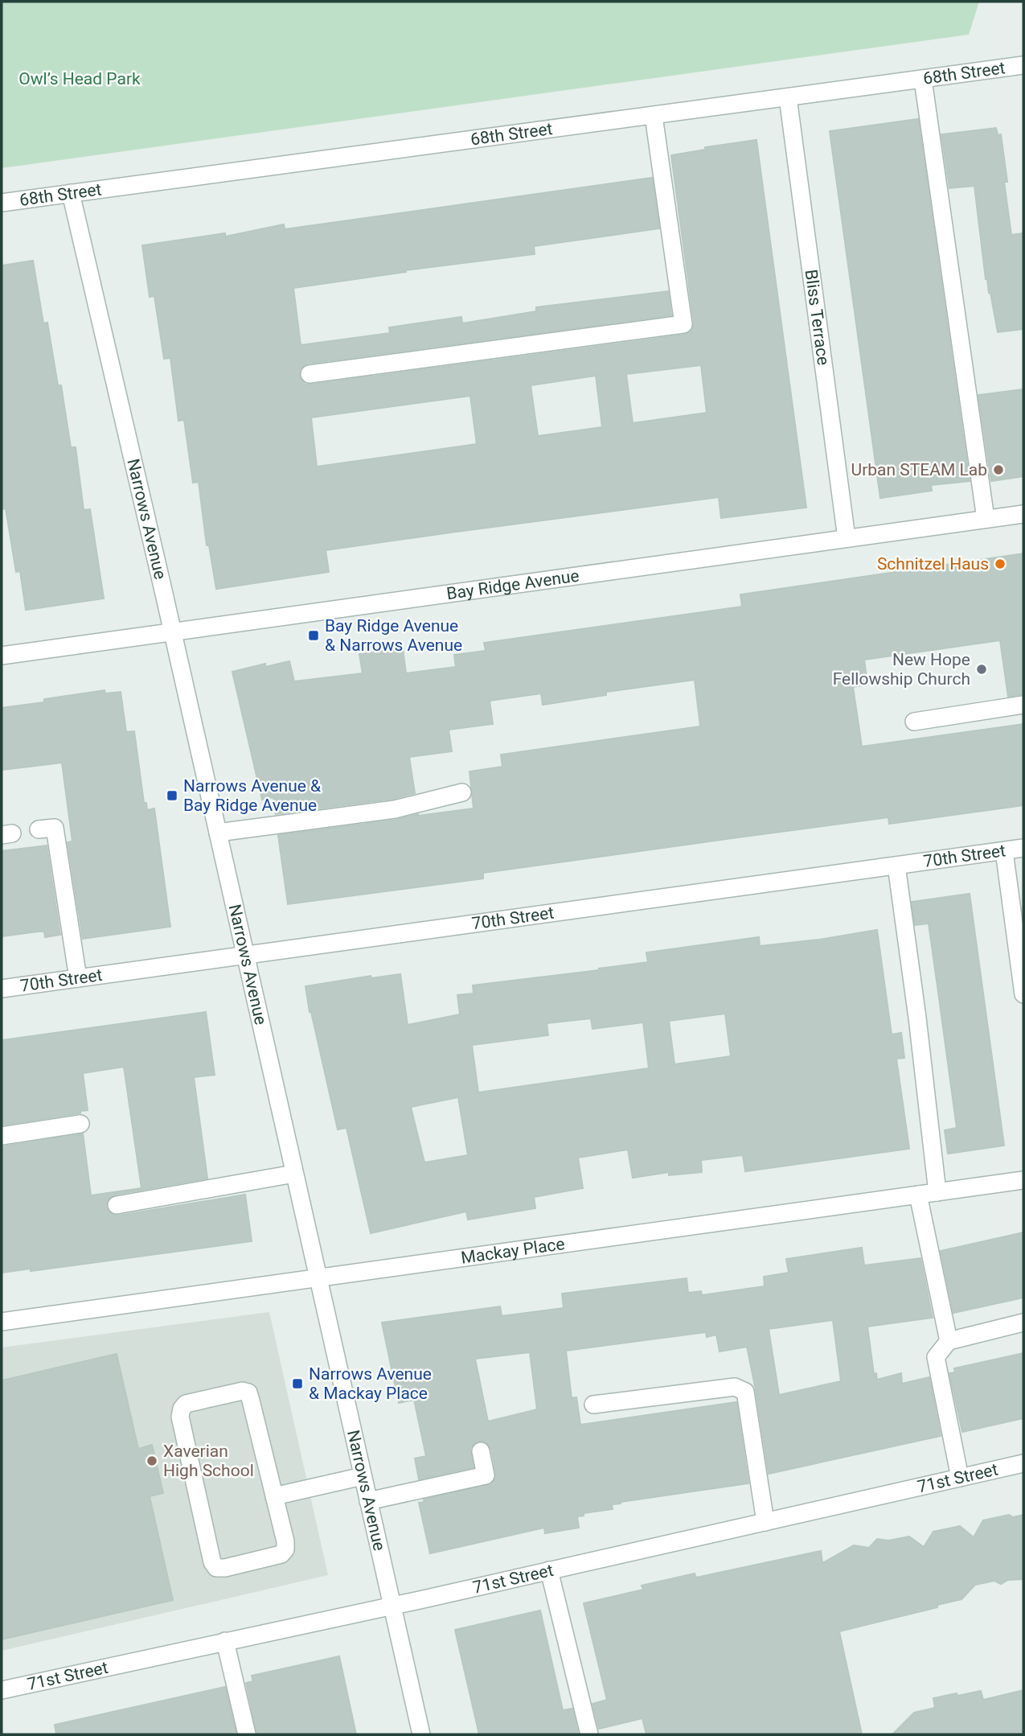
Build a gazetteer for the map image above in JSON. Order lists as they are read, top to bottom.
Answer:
{
  "streets": {
    "street": [
      "68th Street",
      "Bliss Terrace",
      "Narrows Avenue",
      "Bay Ridge Avenue",
      "70th Street",
      "Mackay Place",
      "71st Street"
    ]
  },
  "crossings": [
    ["68th Street", "Bliss Terrace"],
    ["68th Street", "Narrows Avenue"],
    ["Bliss Terrace", "Bay Ridge Avenue"],
    ["Narrows Avenue", "Bay Ridge Avenue"],
    ["Narrows Avenue", "70th Street"],
    ["Narrows Avenue", "Mackay Place"],
    ["Narrows Avenue", "71st Street"]
  ],
  "parks": ["Owl’s Head Park"],
  "places": {
    "other": [
      "Urban STEAM Lab",
      "Schnitzel Haus",
      "New Hope Fellowship Church",
      "Xaverian High School"
    ],
    "transit": ["Bay Ridge Avenue & Narrows Avenue", "Narrows Avenue & Bay Ridge Avenue", "Narrows Avenue & Mackay Place"]
  }
}
